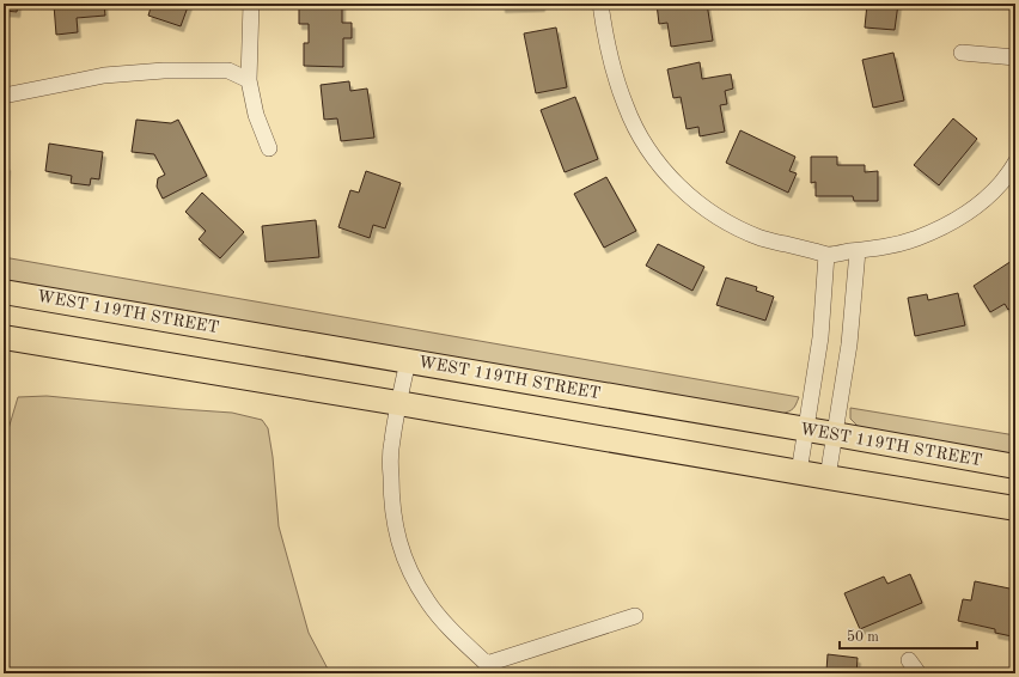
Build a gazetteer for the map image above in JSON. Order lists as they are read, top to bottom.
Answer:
{
  "streets": {
    "main road": ["WEST 119TH STREET"]
  },
  "scale_bar": "50 m"
}
